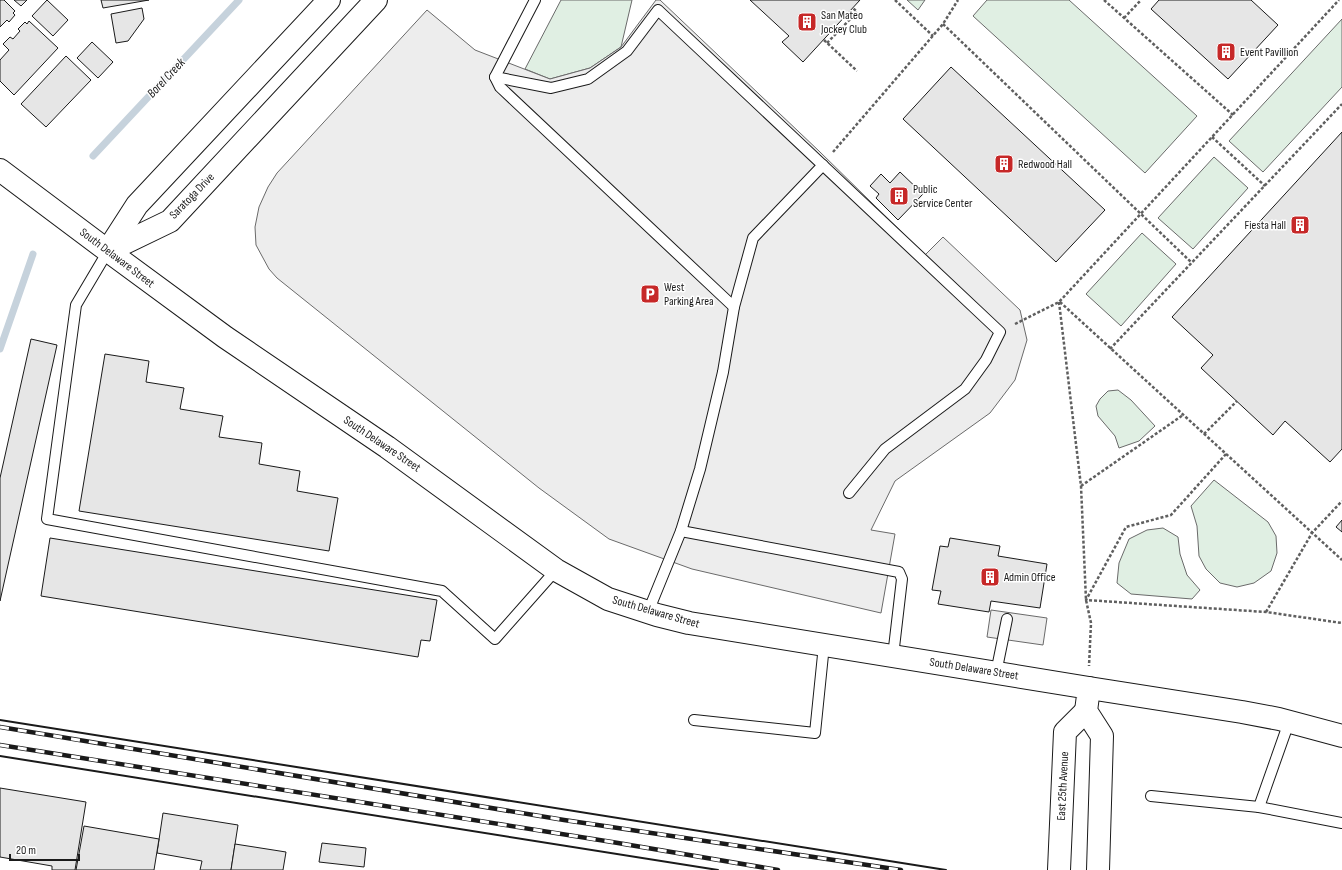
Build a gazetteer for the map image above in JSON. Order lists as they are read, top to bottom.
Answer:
{
  "streets": {
    "main road": ["Saratoga Drive", "South Delaware Street", "East 25th Avenue"]
  },
  "crossings": [
    ["Saratoga Drive", "South Delaware Street"]
  ],
  "water": ["Borel Creek"],
  "places": {
    "building": [
      "San Mateo Jockey Club",
      "Event Pavillion",
      "Redwood Hall",
      "Public Service Center",
      "Fiesta Hall",
      "Admin Office"
    ],
    "parking": ["West Parking Area"]
  },
  "scale_bar": "20 m"
}
